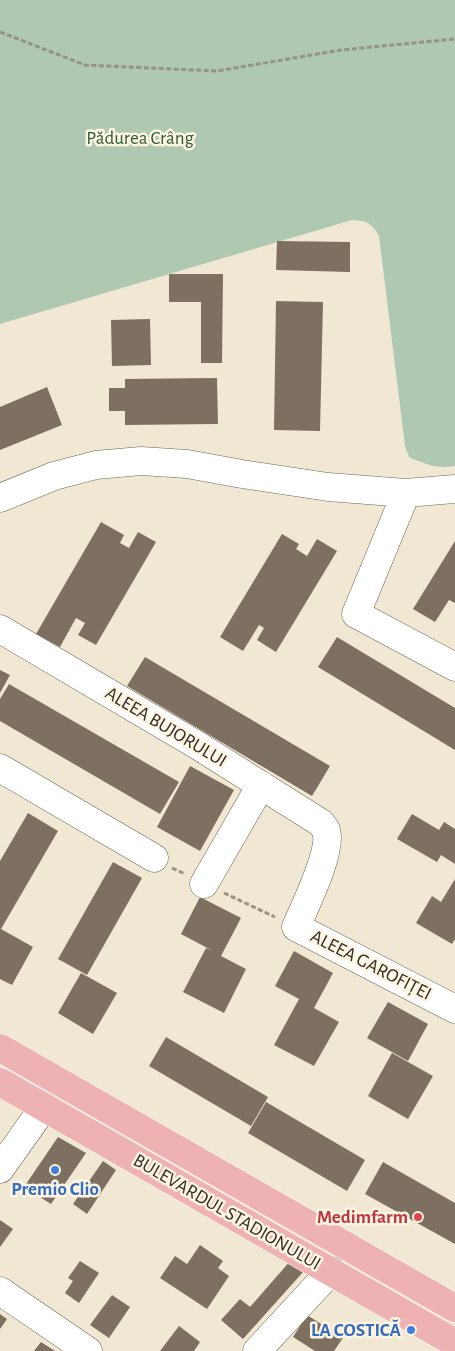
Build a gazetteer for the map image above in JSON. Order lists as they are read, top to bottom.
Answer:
{
  "streets": {
    "main road": ["BULEVARDUL STADIONULUI"],
    "street": ["ALEEA BUJORULUI", "ALEEA GAROFIȚEI"]
  },
  "crossings": [
    ["ALEEA BUJORULUI", "ALEEA GAROFIȚEI"]
  ],
  "parks": ["Pădurea Crâng"],
  "places": ["Premio Clio", "Medimfarm", "LA COSTICĂ"]
}
